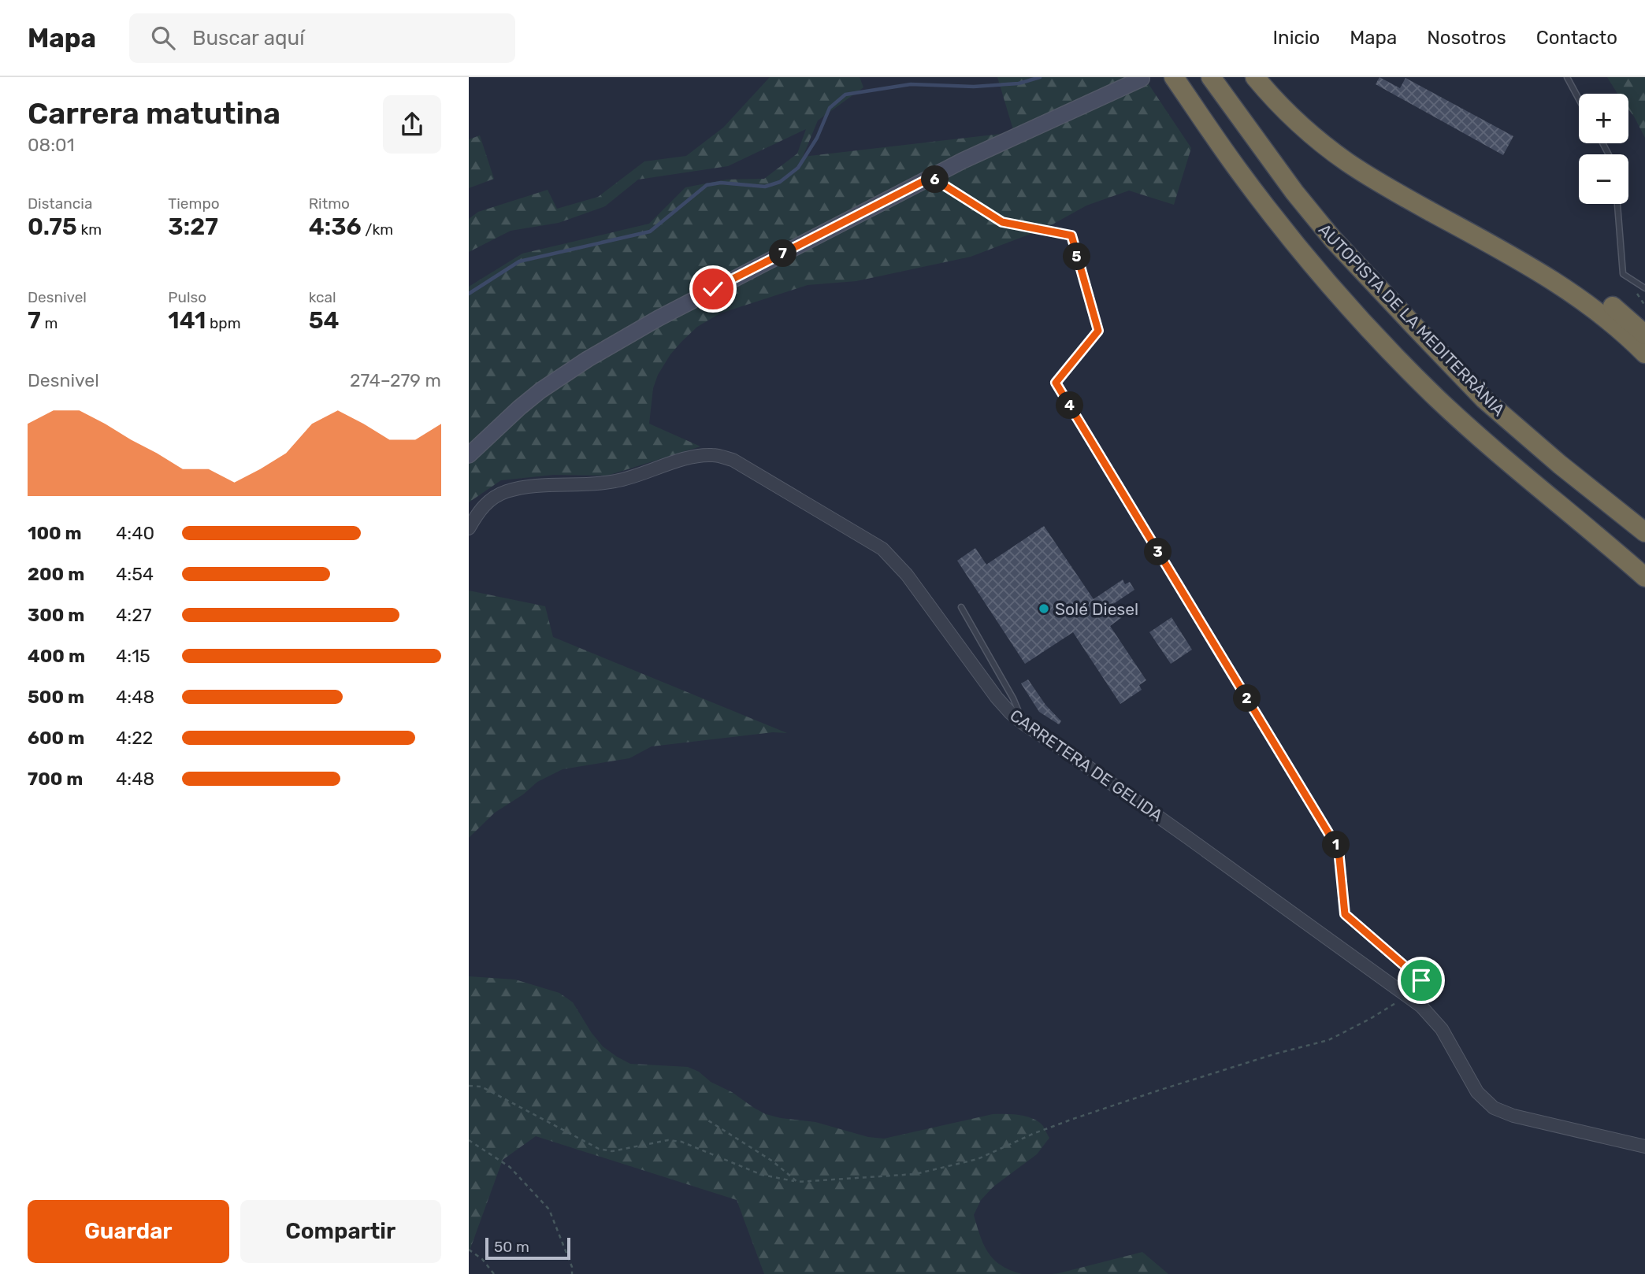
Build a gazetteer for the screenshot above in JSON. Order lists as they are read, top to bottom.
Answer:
{
  "streets": {
    "highway": ["AUTOPISTA DE LA MEDITERRÀNIA"],
    "street": ["CARRETERA DE GELIDA"]
  },
  "places": ["Solé Diesel"],
  "scale_bar": "50 m",
  "page": {
    "header": "Mapa",
    "search": "Buscar aquí",
    "nav": [
      "Inicio",
      "Mapa",
      "Nosotros",
      "Contacto"
    ],
    "heading": ["Carrera matutina", "08:01"],
    "map_buttons": ["+", "−"],
    "pins": [
      "6",
      "7",
      "5",
      "4",
      "3",
      "2",
      "1"
    ],
    "stats": [
      ["Distancia", "0.75 km"],
      ["Tiempo", "3:27"],
      ["Ritmo", "4:36 /km"],
      ["Desnivel", "7 m"],
      ["Pulso", "141 bpm"],
      ["kcal", "54"]
    ],
    "chart": ["Desnivel", "274–279 m"],
    "list": [
      {
        "name": "100 m",
        "note": "4:40"
      },
      {
        "name": "200 m",
        "note": "4:54"
      },
      {
        "name": "300 m",
        "note": "4:27"
      },
      {
        "name": "400 m",
        "note": "4:15"
      },
      {
        "name": "500 m",
        "note": "4:48"
      },
      {
        "name": "600 m",
        "note": "4:22"
      },
      {
        "name": "700 m",
        "note": "4:48"
      }
    ],
    "buttons": ["Guardar", "Compartir"],
    "scale": "50 m"
  }
}
